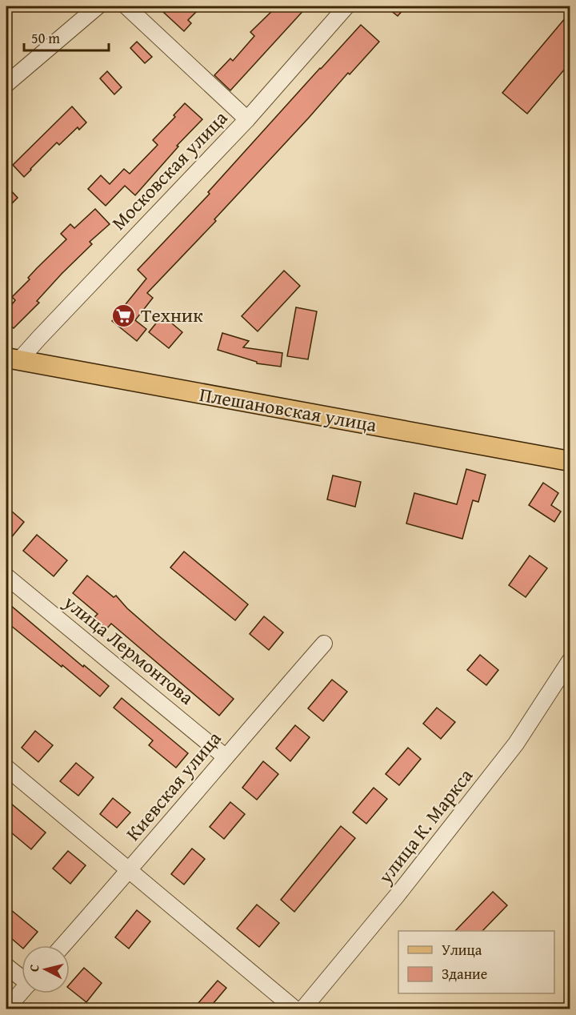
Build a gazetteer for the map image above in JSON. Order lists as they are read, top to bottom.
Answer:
{
  "streets": {
    "main road": ["Плешановская улица"],
    "street": [
      "Московская улица",
      "улица Лермонтова",
      "Киевская улица",
      "улица К. Маркса"
    ]
  },
  "crossings": [
    ["Московская улица", "Плешановская улица"],
    ["улица Лермонтова", "Киевская улица"]
  ],
  "places": {
    "supermarket": ["Техник"]
  },
  "legend": ["Улица", "Здание"],
  "scale_bar": "50 m",
  "north": "left"
}
